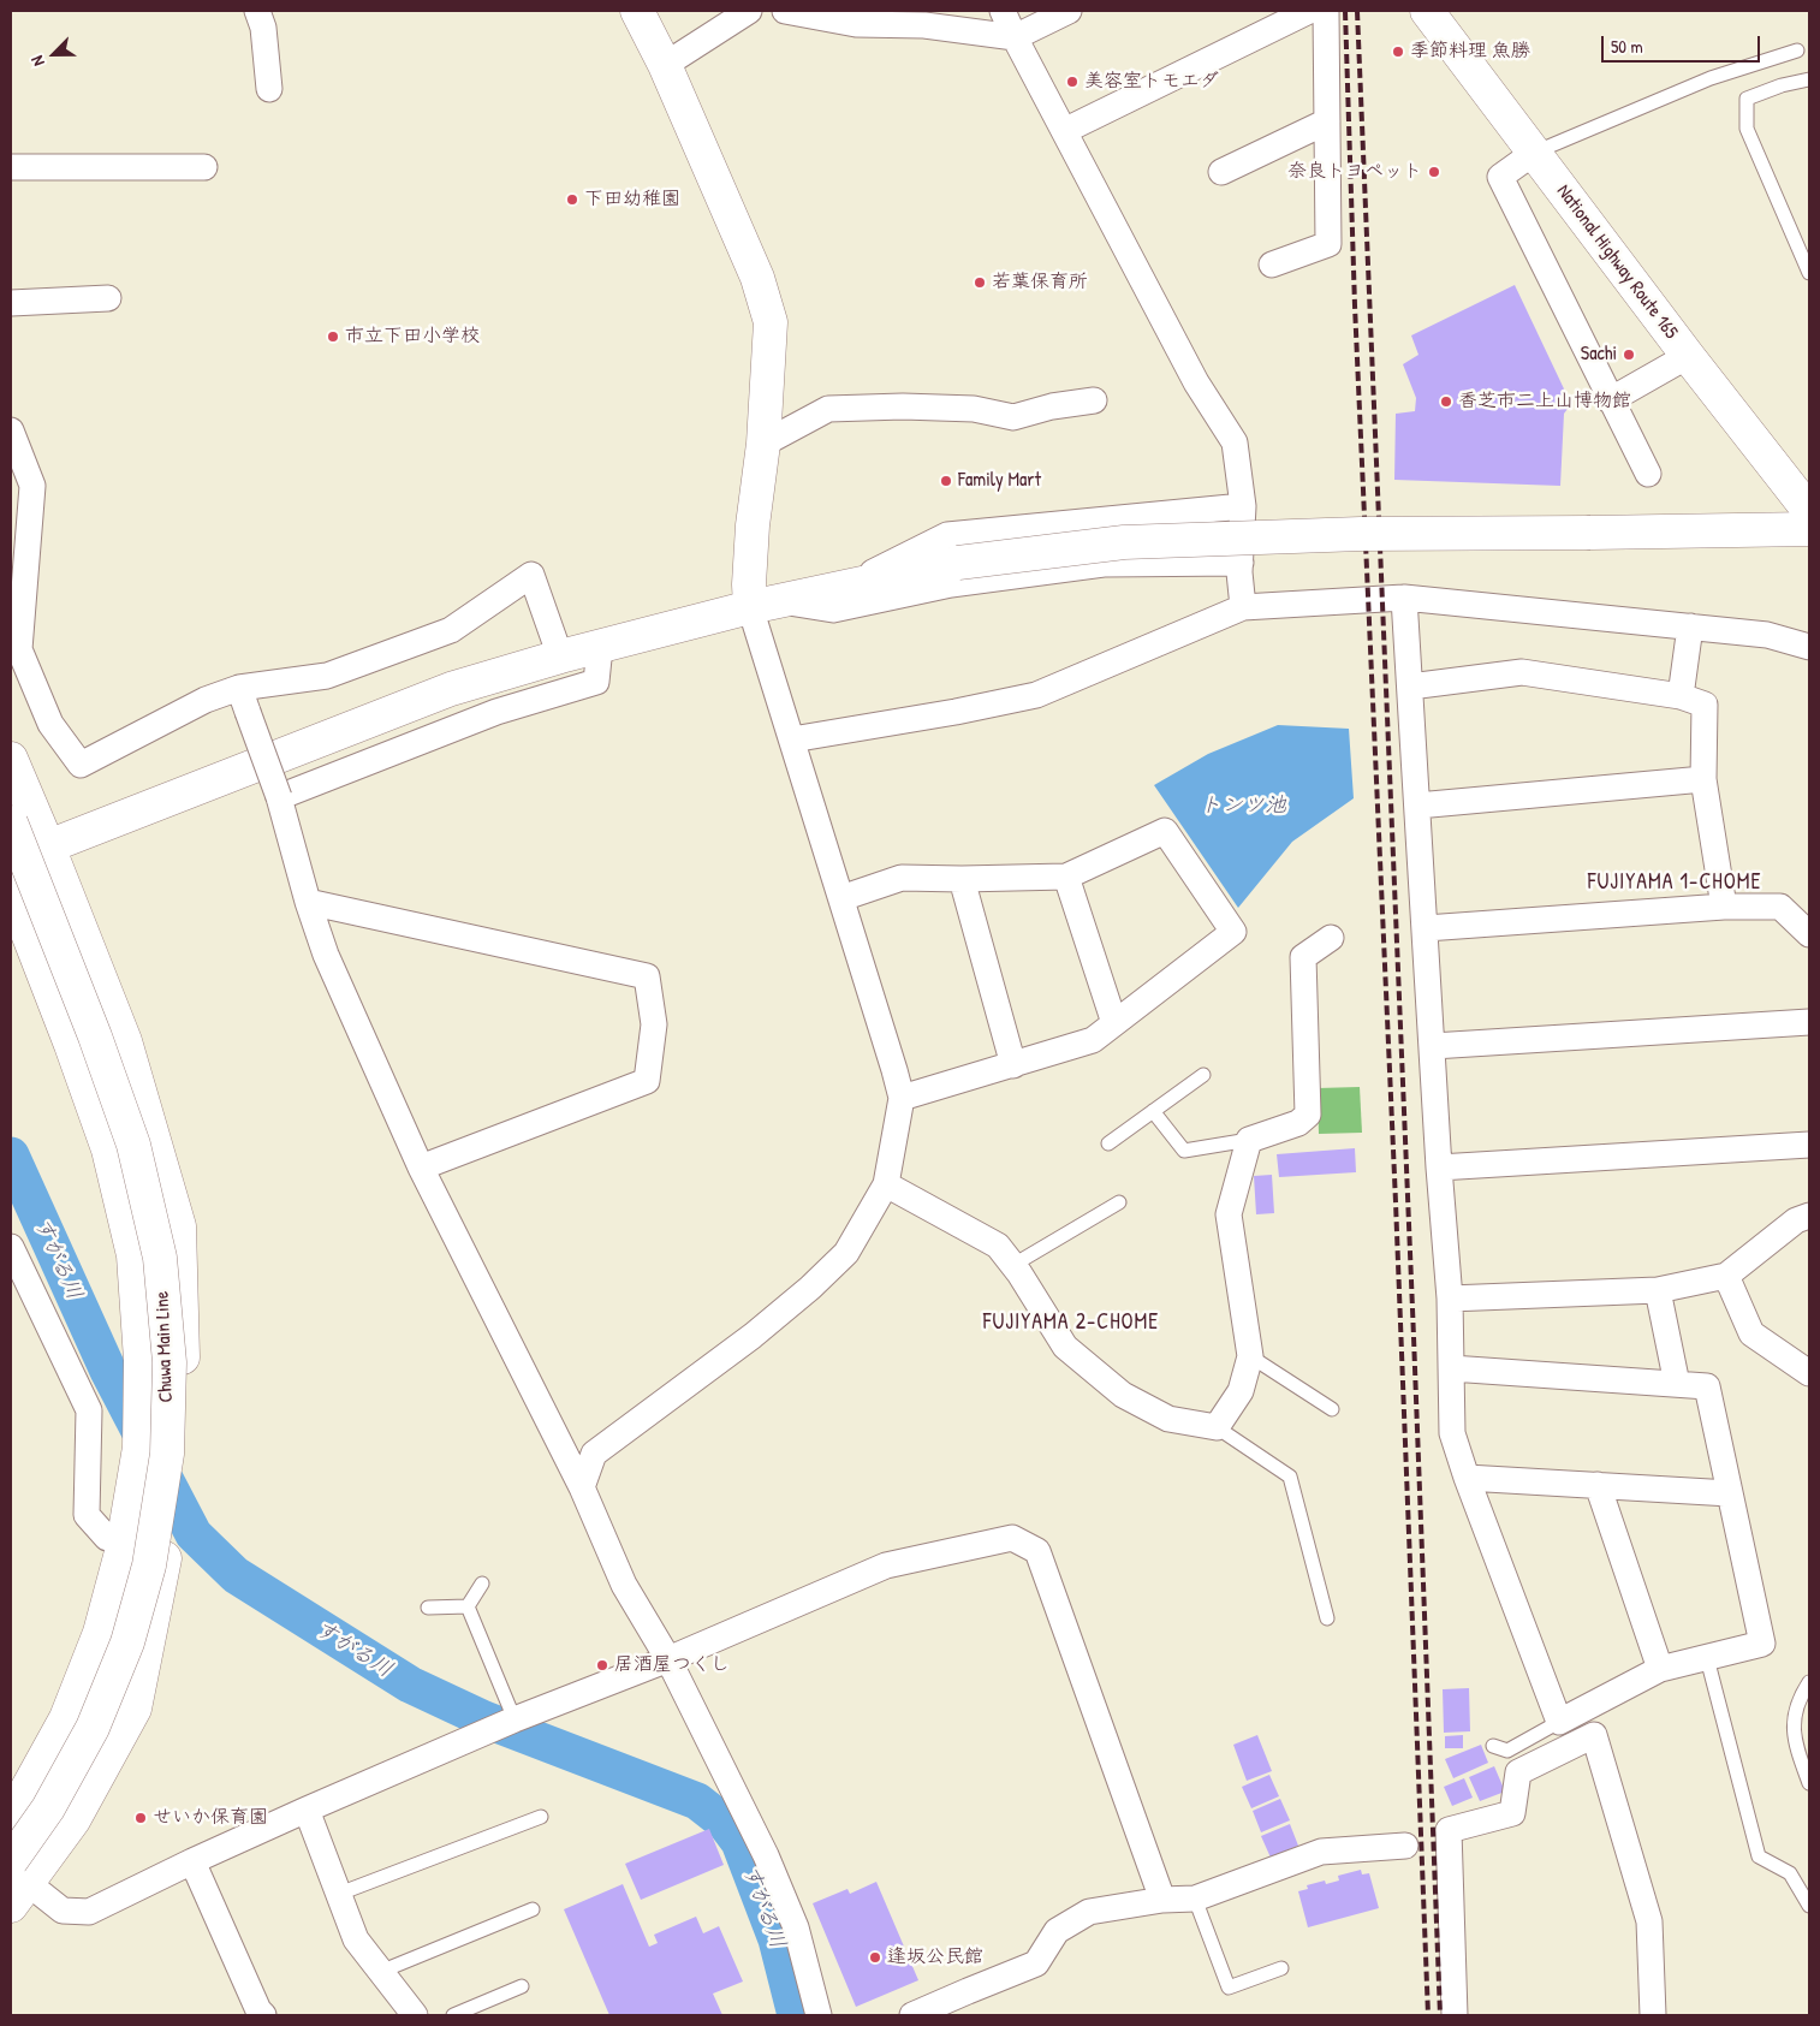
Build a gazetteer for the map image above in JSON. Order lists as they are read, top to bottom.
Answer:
{
  "streets": {
    "main road": ["National Highway Route 165", "Chuwa Main Line"]
  },
  "districts": ["FUJIYAMA 1-CHOME", "FUJIYAMA 2-CHOME"],
  "water": ["トンツ池", "すがる川"],
  "places": [
    "季節料理 魚勝",
    "美容室トモエダ",
    "奈良トヨペット",
    "下田幼稚園",
    "若葉保育所",
    "市立下田小学校",
    "Sachi",
    "香芝市二上山博物館",
    "Family Mart",
    "居酒屋つくし",
    "せいか保育園",
    "逢坂公民館"
  ],
  "scale_bar": "50 m",
  "north": "bottom left"
}
